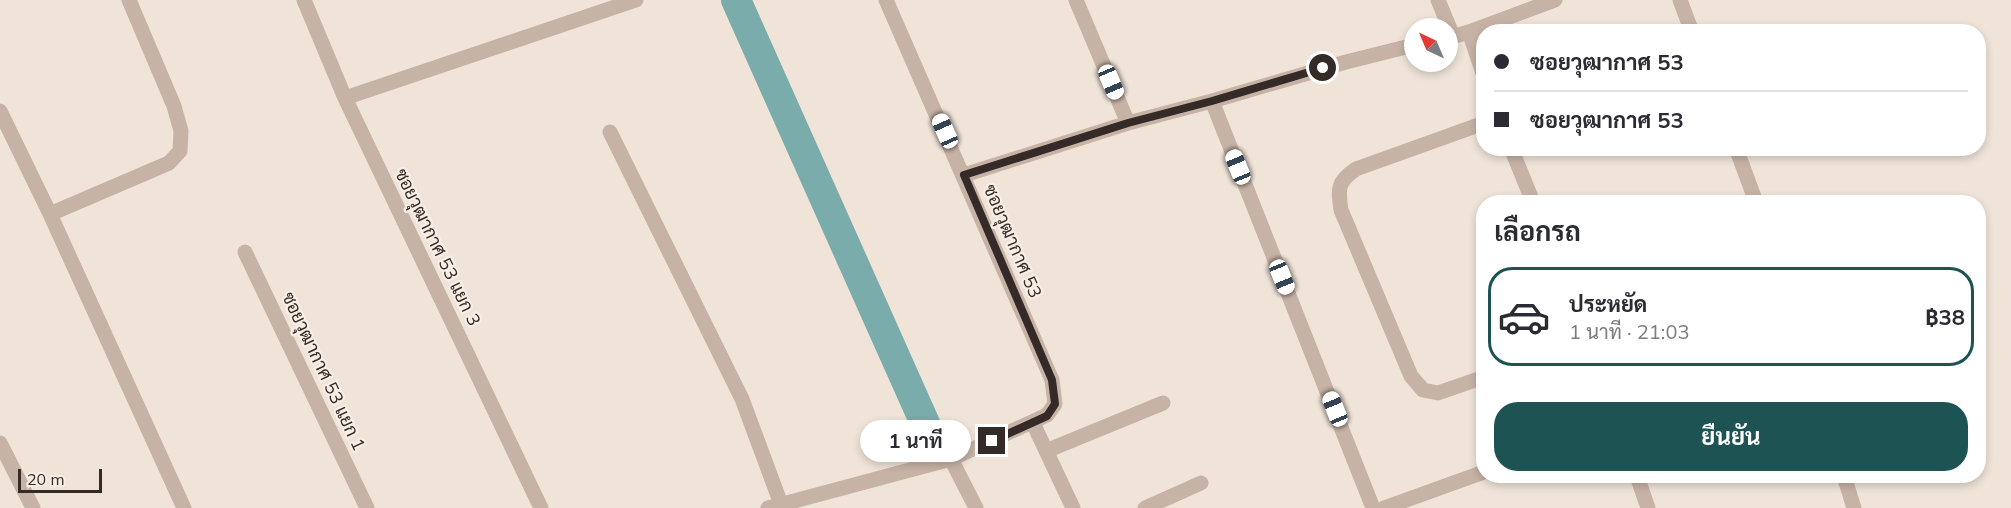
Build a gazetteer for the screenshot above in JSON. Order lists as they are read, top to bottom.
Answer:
{
  "streets": {
    "street": ["ซอยวุฒากาศ 53", "ซอยวุฒากาศ 53 แยก 3", "ซอยวุฒากาศ 53 แยก 1"]
  },
  "scale_bar": "20 m",
  "north": "top left",
  "page": {
    "banner": ["ซอยวุฒากาศ 53", "ซอยวุฒากาศ 53"],
    "heading": "เลือกรถ",
    "list": [
      {
        "name": "ประหยัด",
        "note": "1 นาที · 21:03",
        "value": "฿38"
      }
    ],
    "buttons": "ยืนยัน",
    "bubble": "1 นาที",
    "scale": "20 m"
  }
}
